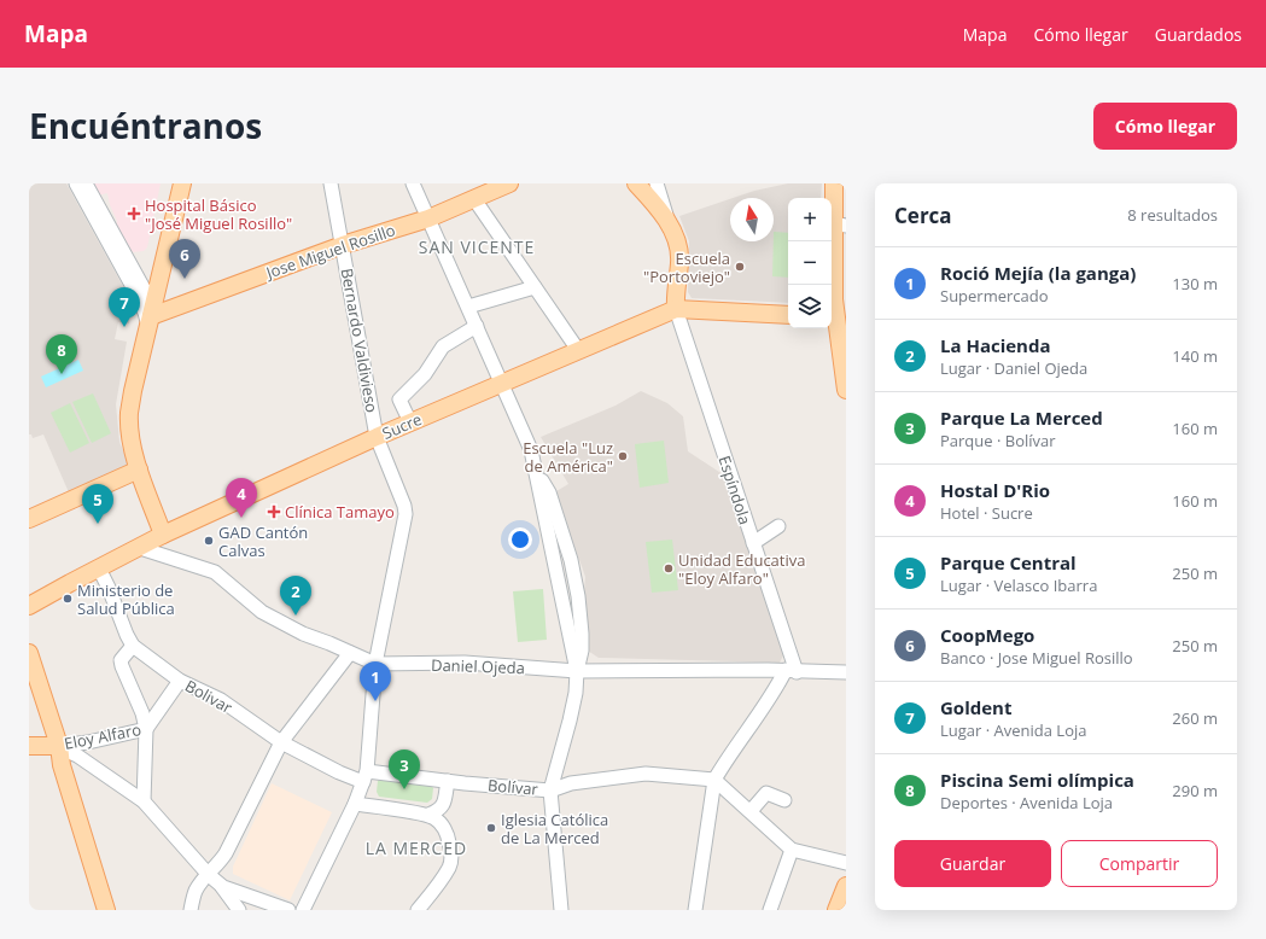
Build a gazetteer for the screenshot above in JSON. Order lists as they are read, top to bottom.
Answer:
{
  "streets": {
    "main road": ["Jose Miguel Rosillo", "Sucre", "Eloy Alfaro"],
    "street": [
      "Bernardo Valdivieso",
      "Espíndola",
      "Daniel Ojeda",
      "Bolivar",
      "Bolívar"
    ]
  },
  "crossings": [
    ["Jose Miguel Rosillo", "Bernardo Valdivieso"],
    ["Bernardo Valdivieso", "Sucre"],
    ["Bernardo Valdivieso", "Daniel Ojeda"],
    ["Bernardo Valdivieso", "Bolivar"],
    ["Bernardo Valdivieso", "Bolívar"],
    ["Sucre", "Espíndola"],
    ["Sucre", "Daniel Ojeda"],
    ["Espíndola", "Daniel Ojeda"],
    ["Bolivar", "Eloy Alfaro"],
    ["Bolivar", "Bolívar"]
  ],
  "districts": ["SAN VICENTE", "LA MERCED"],
  "places": {
    "health": ["Hospital Básico \"José Miguel Rosillo\"", "Clínica Tamayo"],
    "other": [
      "Escuela \"Portoviejo\"",
      "Escuela \"Luz de América\"",
      "GAD Cantón Calvas",
      "Unidad Educativa \"Eloy Alfaro\"",
      "Ministerio de Salud Pública",
      "Iglesia Católica de La Merced"
    ]
  },
  "north": "top",
  "page": {
    "header": "Mapa",
    "nav": ["Mapa", "Cómo llegar", "Guardados"],
    "title": "Encuéntranos",
    "buttons": [
      "Cómo llegar",
      ["Guardar", "Compartir"]
    ],
    "heading": ["Cerca", "8 resultados"],
    "map_buttons": ["+", "−"],
    "pins": [
      "6",
      "7",
      "8",
      "4",
      "5",
      "2",
      "1",
      "3"
    ],
    "list": [
      {
        "mark": "1",
        "name": "Roció Mejía (la ganga)",
        "note": "Supermercado",
        "value": "130 m"
      },
      {
        "mark": "2",
        "name": "La Hacienda",
        "note": "Lugar · Daniel Ojeda",
        "value": "140 m"
      },
      {
        "mark": "3",
        "name": "Parque La Merced",
        "note": "Parque · Bolívar",
        "value": "160 m"
      },
      {
        "mark": "4",
        "name": "Hostal D'Rio",
        "note": "Hotel · Sucre",
        "value": "160 m"
      },
      {
        "mark": "5",
        "name": "Parque Central",
        "note": "Lugar · Velasco Ibarra",
        "value": "250 m"
      },
      {
        "mark": "6",
        "name": "CoopMego",
        "note": "Banco · Jose Miguel Rosillo",
        "value": "250 m"
      },
      {
        "mark": "7",
        "name": "Goldent",
        "note": "Lugar · Avenida Loja",
        "value": "260 m"
      },
      {
        "mark": "8",
        "name": "Piscina Semi olímpica",
        "note": "Deportes · Avenida Loja",
        "value": "290 m"
      }
    ]
  }
}
